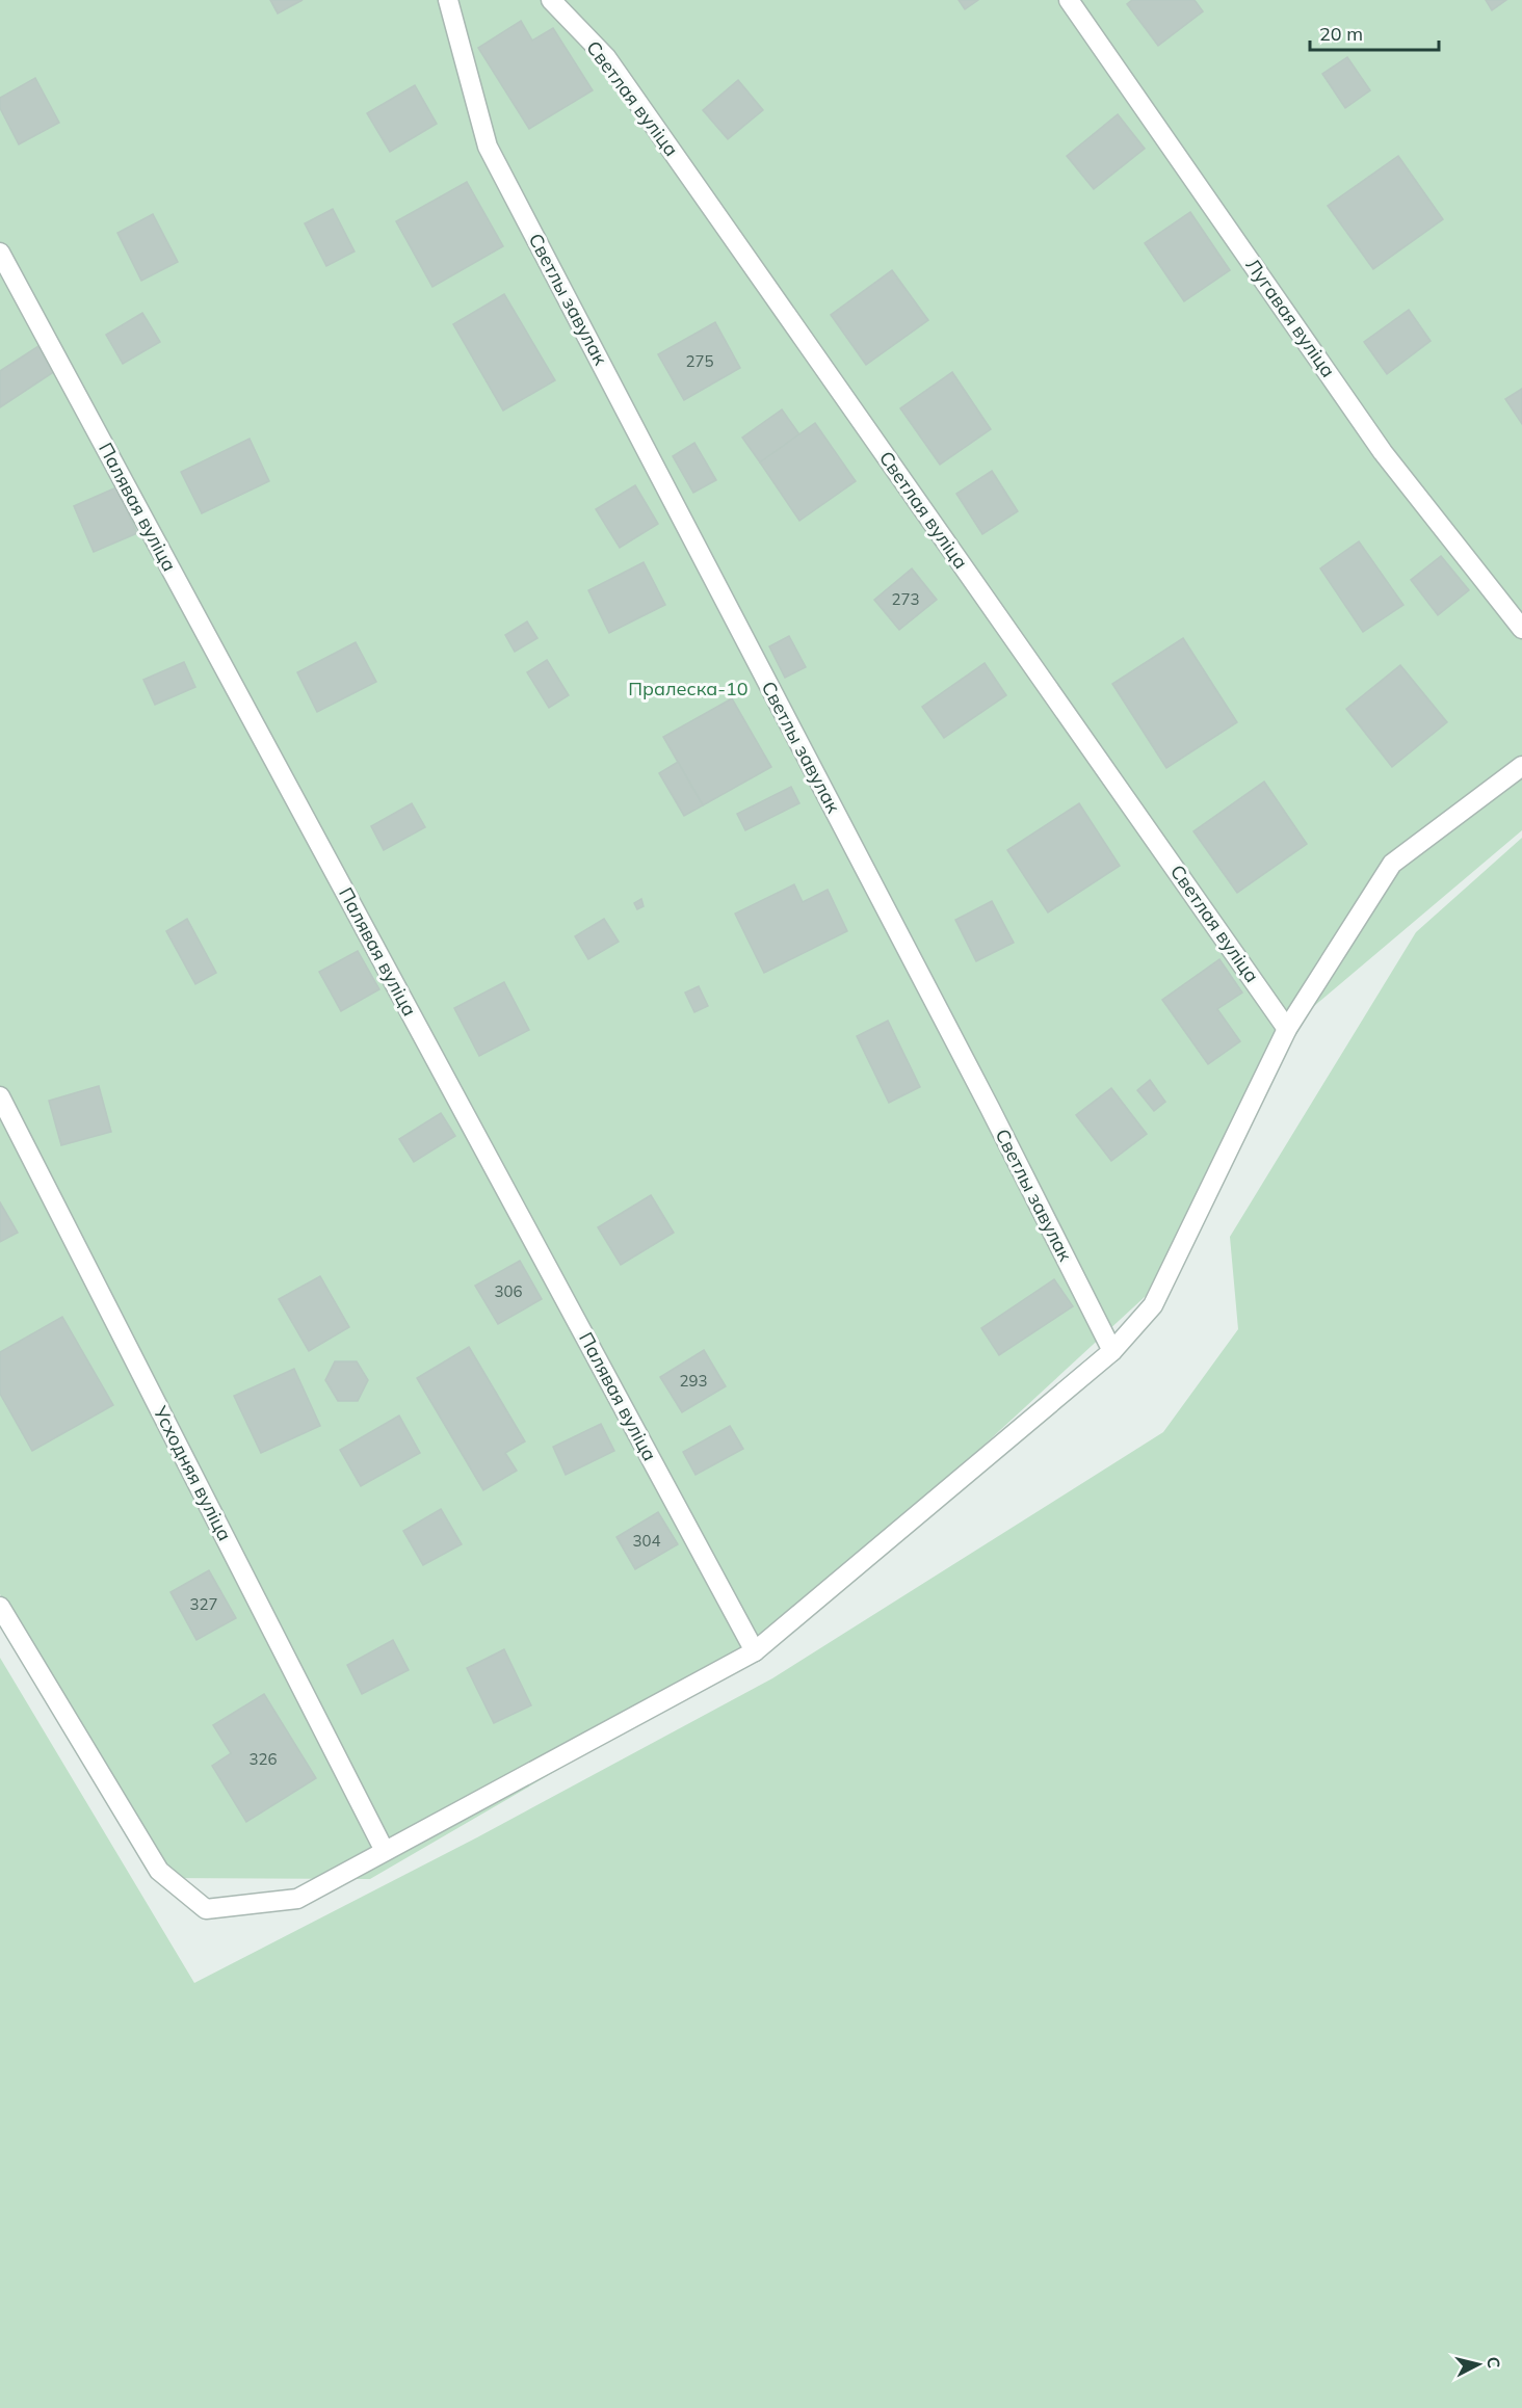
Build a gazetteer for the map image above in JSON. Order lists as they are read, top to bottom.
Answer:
{
  "streets": {
    "street": [
      "Светлая вуліца",
      "Светлы завулак",
      "Лугавая вуліца",
      "Палявая вуліца",
      "Усходняя вуліца"
    ]
  },
  "parks": ["Пралеска-10"],
  "house_numbers": [
    "275",
    "273",
    "306",
    "293",
    "304",
    "327",
    "326"
  ],
  "scale_bar": "20 m",
  "north": "right"
}
